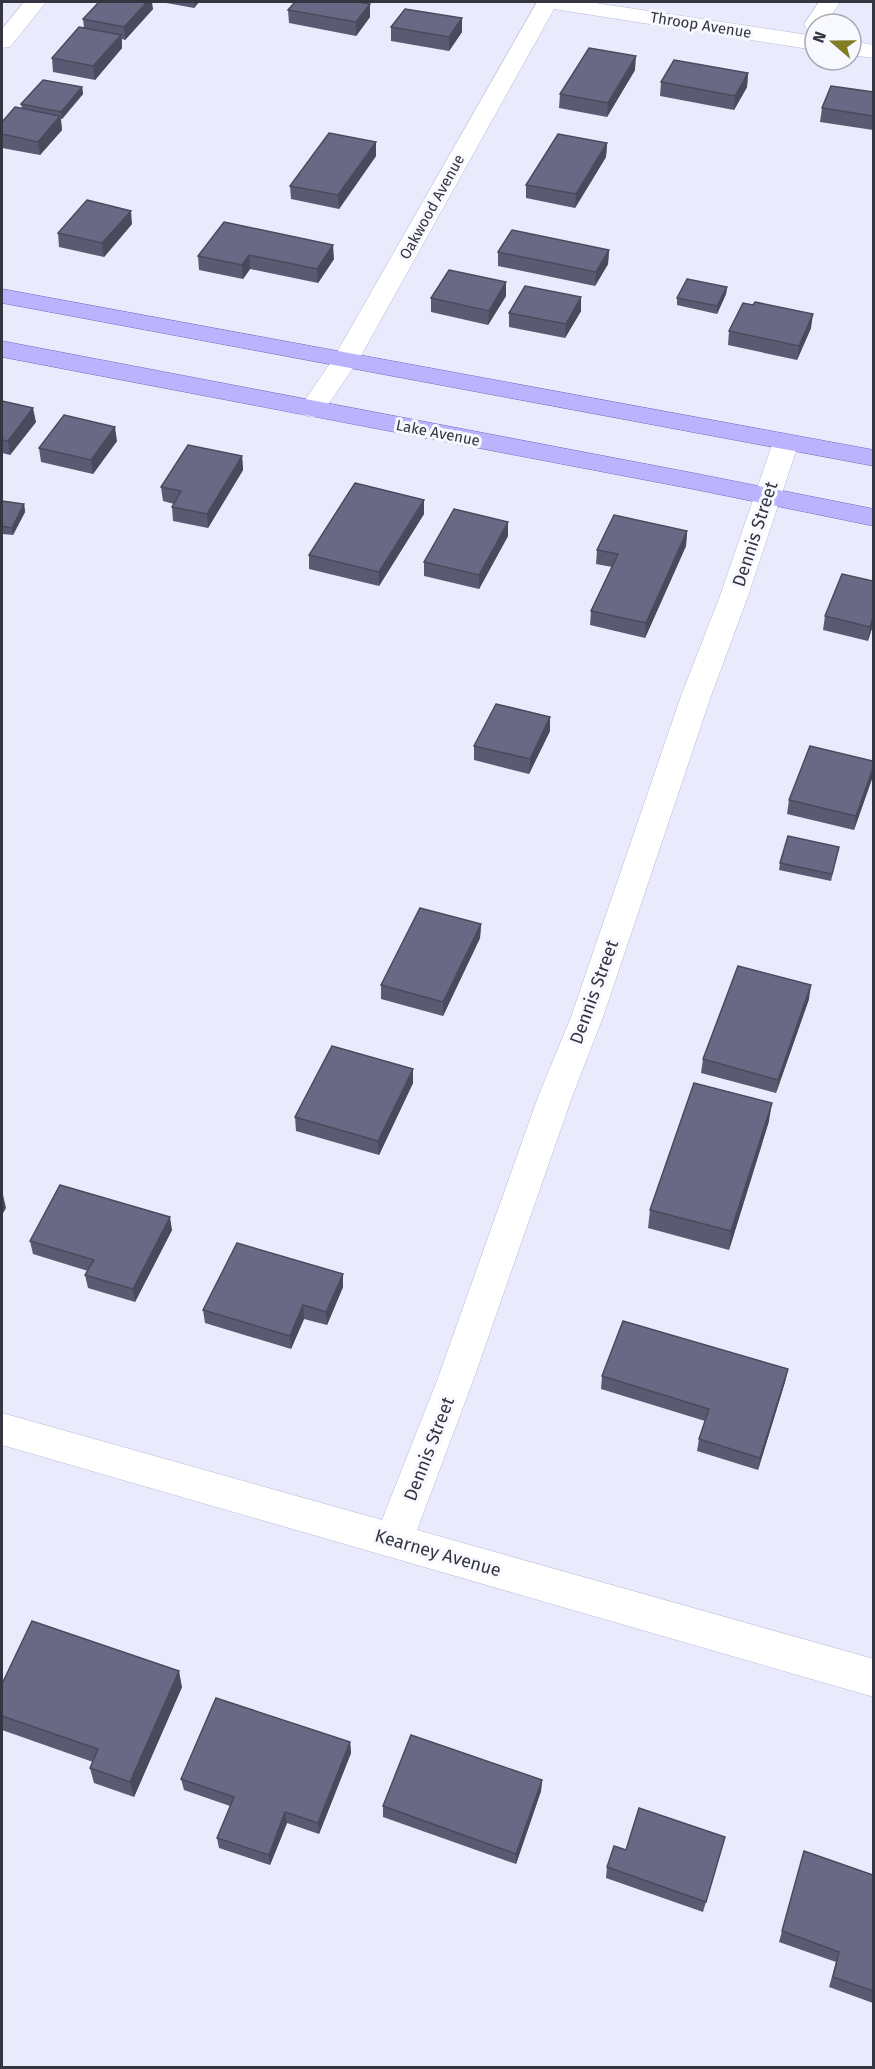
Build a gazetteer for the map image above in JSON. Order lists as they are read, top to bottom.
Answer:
{
  "streets": {
    "main road": ["Lake Avenue"],
    "street": [
      "Throop Avenue",
      "Oakwood Avenue",
      "Dennis Street",
      "Kearney Avenue"
    ]
  },
  "crossings": [
    ["Throop Avenue", "Oakwood Avenue"],
    ["Oakwood Avenue", "Lake Avenue"],
    ["Lake Avenue", "Dennis Street"],
    ["Dennis Street", "Kearney Avenue"]
  ],
  "north": "left"
}
